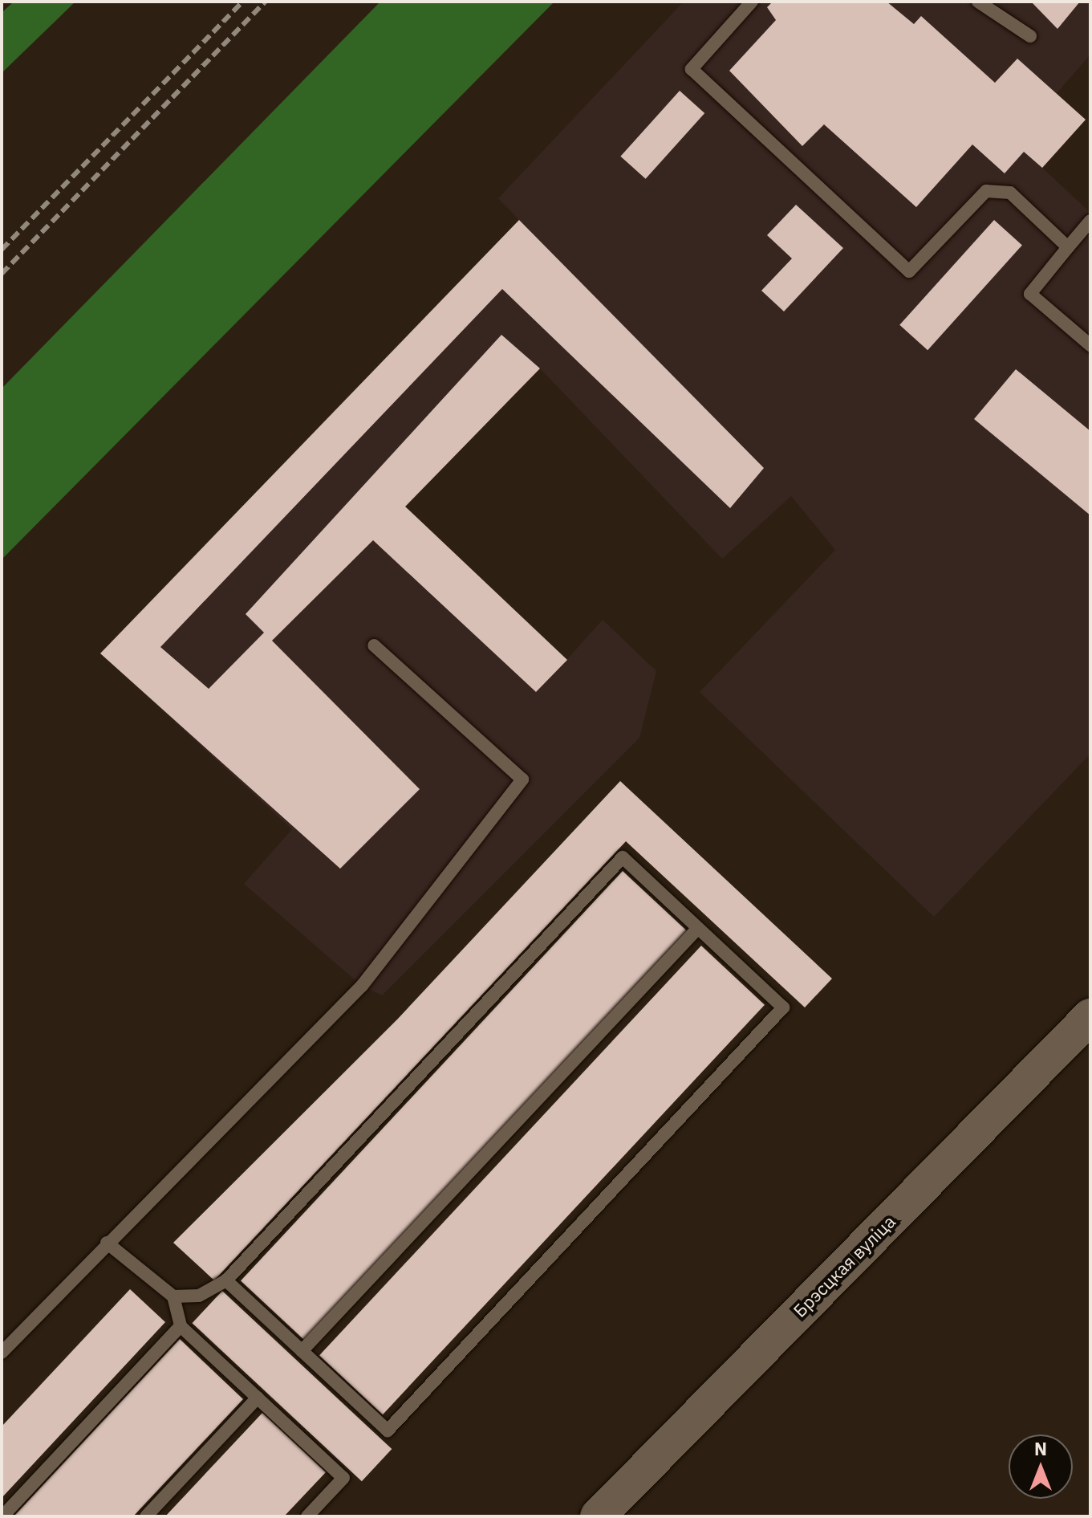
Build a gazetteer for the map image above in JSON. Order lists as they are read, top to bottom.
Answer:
{
  "streets": {
    "main road": ["Брэсцкая вуліца"]
  },
  "north": "top"
}
